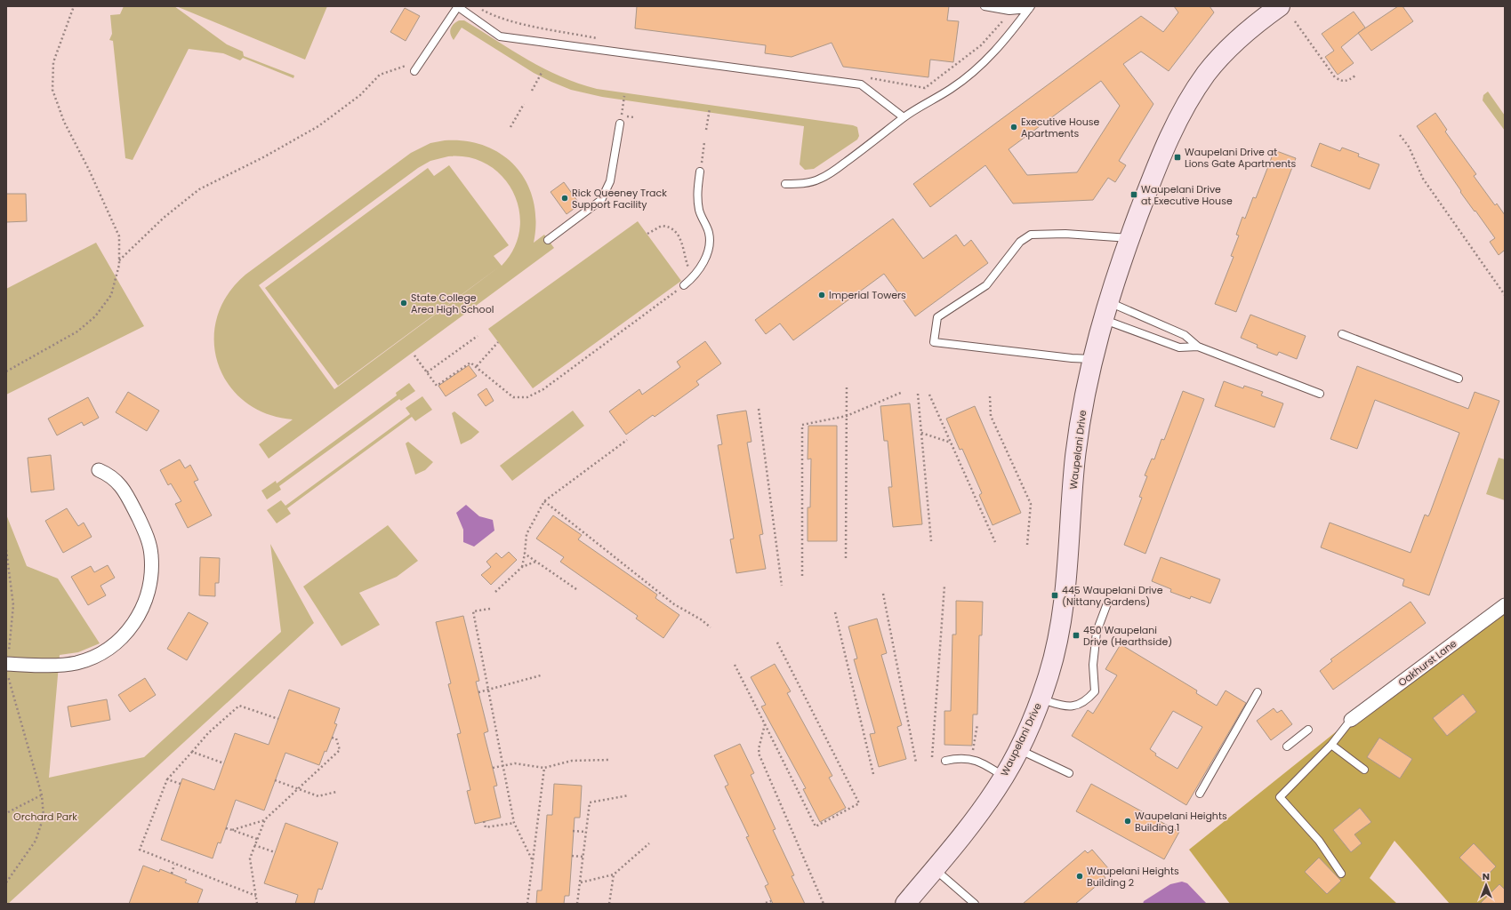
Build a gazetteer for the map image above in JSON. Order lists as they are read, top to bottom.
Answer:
{
  "streets": {
    "street": ["Waupelani Drive", "Oakhurst Lane"]
  },
  "parks": ["Orchard Park"],
  "places": {
    "other": [
      "Executive House Apartments",
      "Rick Queeney Track Support Facility",
      "Imperial Towers",
      "State College Area High School",
      "Waupelani Heights Building 1",
      "Waupelani Heights Building 2"
    ],
    "transit": [
      "Waupelani Drive at Lions Gate Apartments",
      "Waupelani Drive at Executive House",
      "445 Waupelani Drive (Nittany Gardens)",
      "450 Waupelani Drive (Hearthside)"
    ]
  },
  "north": "top"
}
